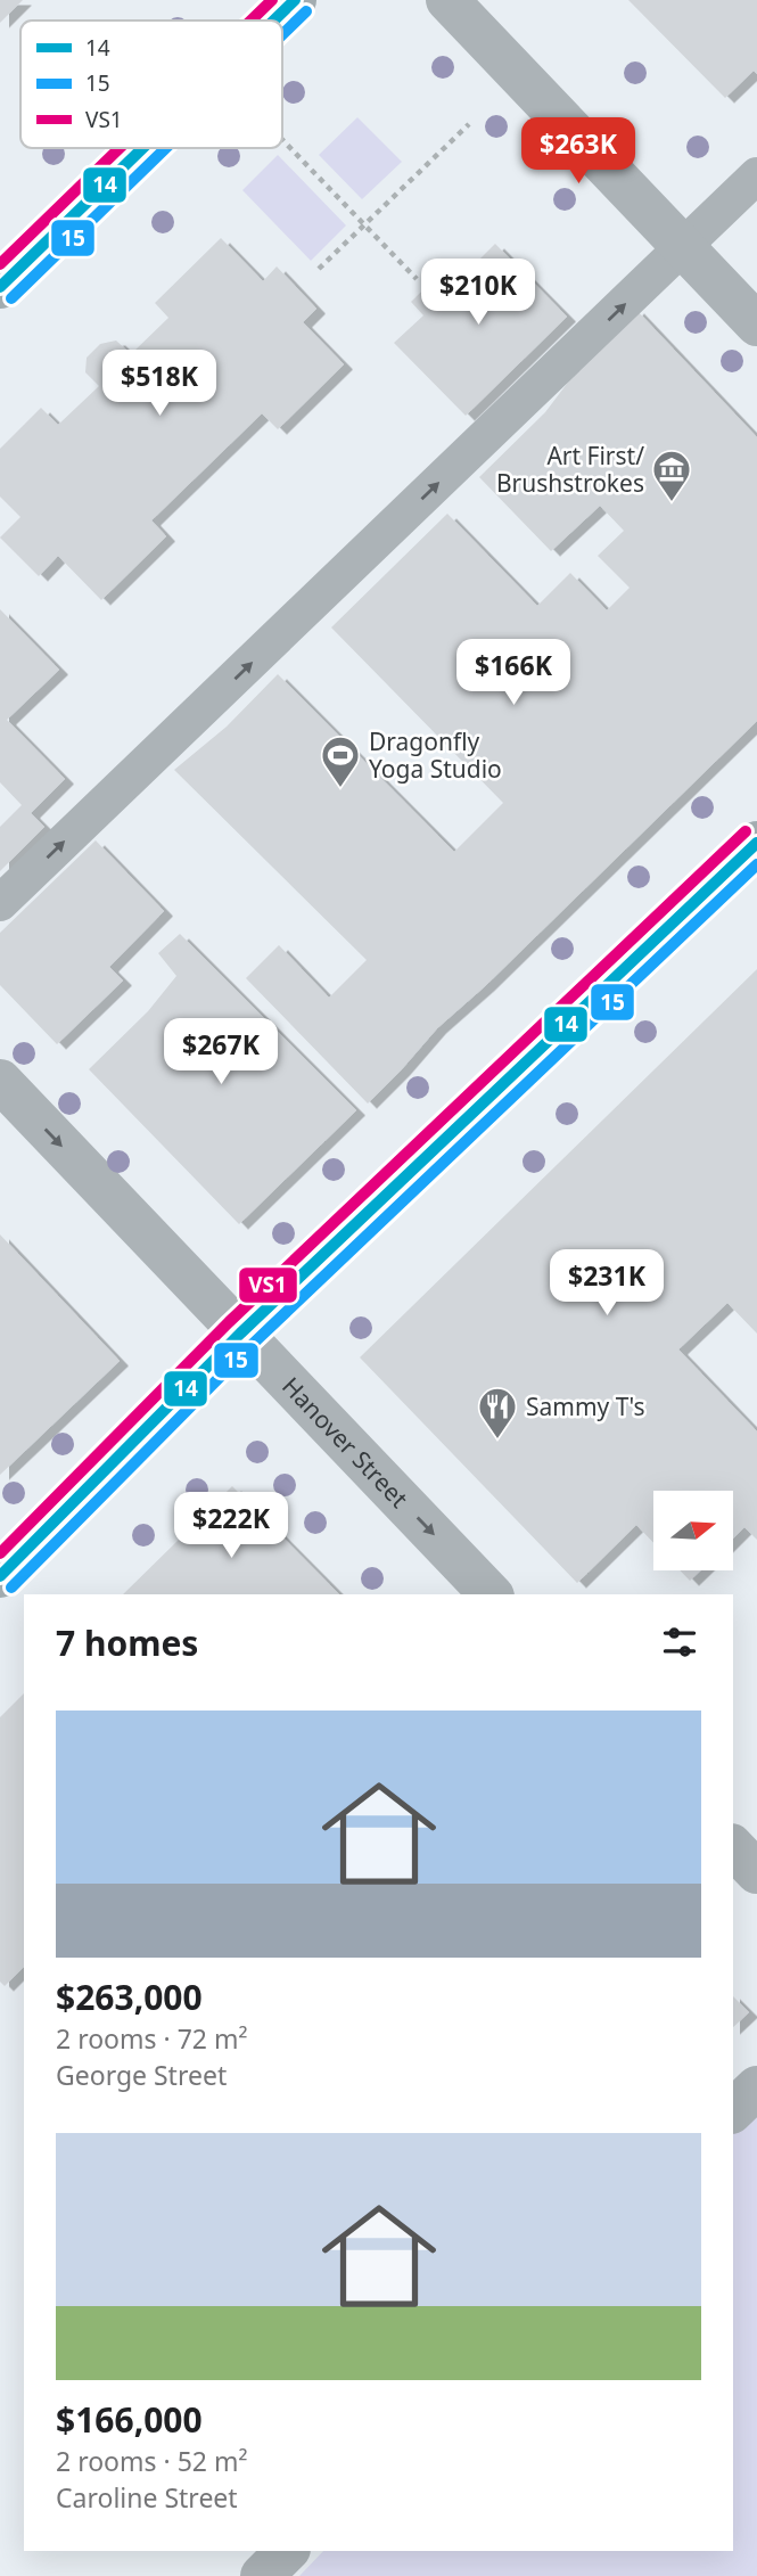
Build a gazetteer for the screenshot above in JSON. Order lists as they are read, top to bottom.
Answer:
{
  "streets": {
    "street": ["Hanover Street"]
  },
  "one_way": ["Hanover Street"],
  "places": {
    "museum": ["Art First/ Brushstrokes"],
    "sports": ["Dragonfly Yoga Studio"],
    "restaurant": ["Sammy T's"]
  },
  "lines": ["transit line 14", "transit line VS1", "transit line 15"],
  "legend": ["14", "15", "VS1"],
  "north": "right",
  "page": {
    "price": [
      "$263K",
      "$210K",
      "$518K",
      "$166K",
      "$267K",
      "$231K",
      "$222K"
    ],
    "heading": "7 homes",
    "list": [
      {
        "name": "$263,000",
        "note": "2 rooms · 72 m² · George Street"
      },
      {
        "name": "$166,000",
        "note": "2 rooms · 52 m² · Caroline Street"
      }
    ]
  }
}
